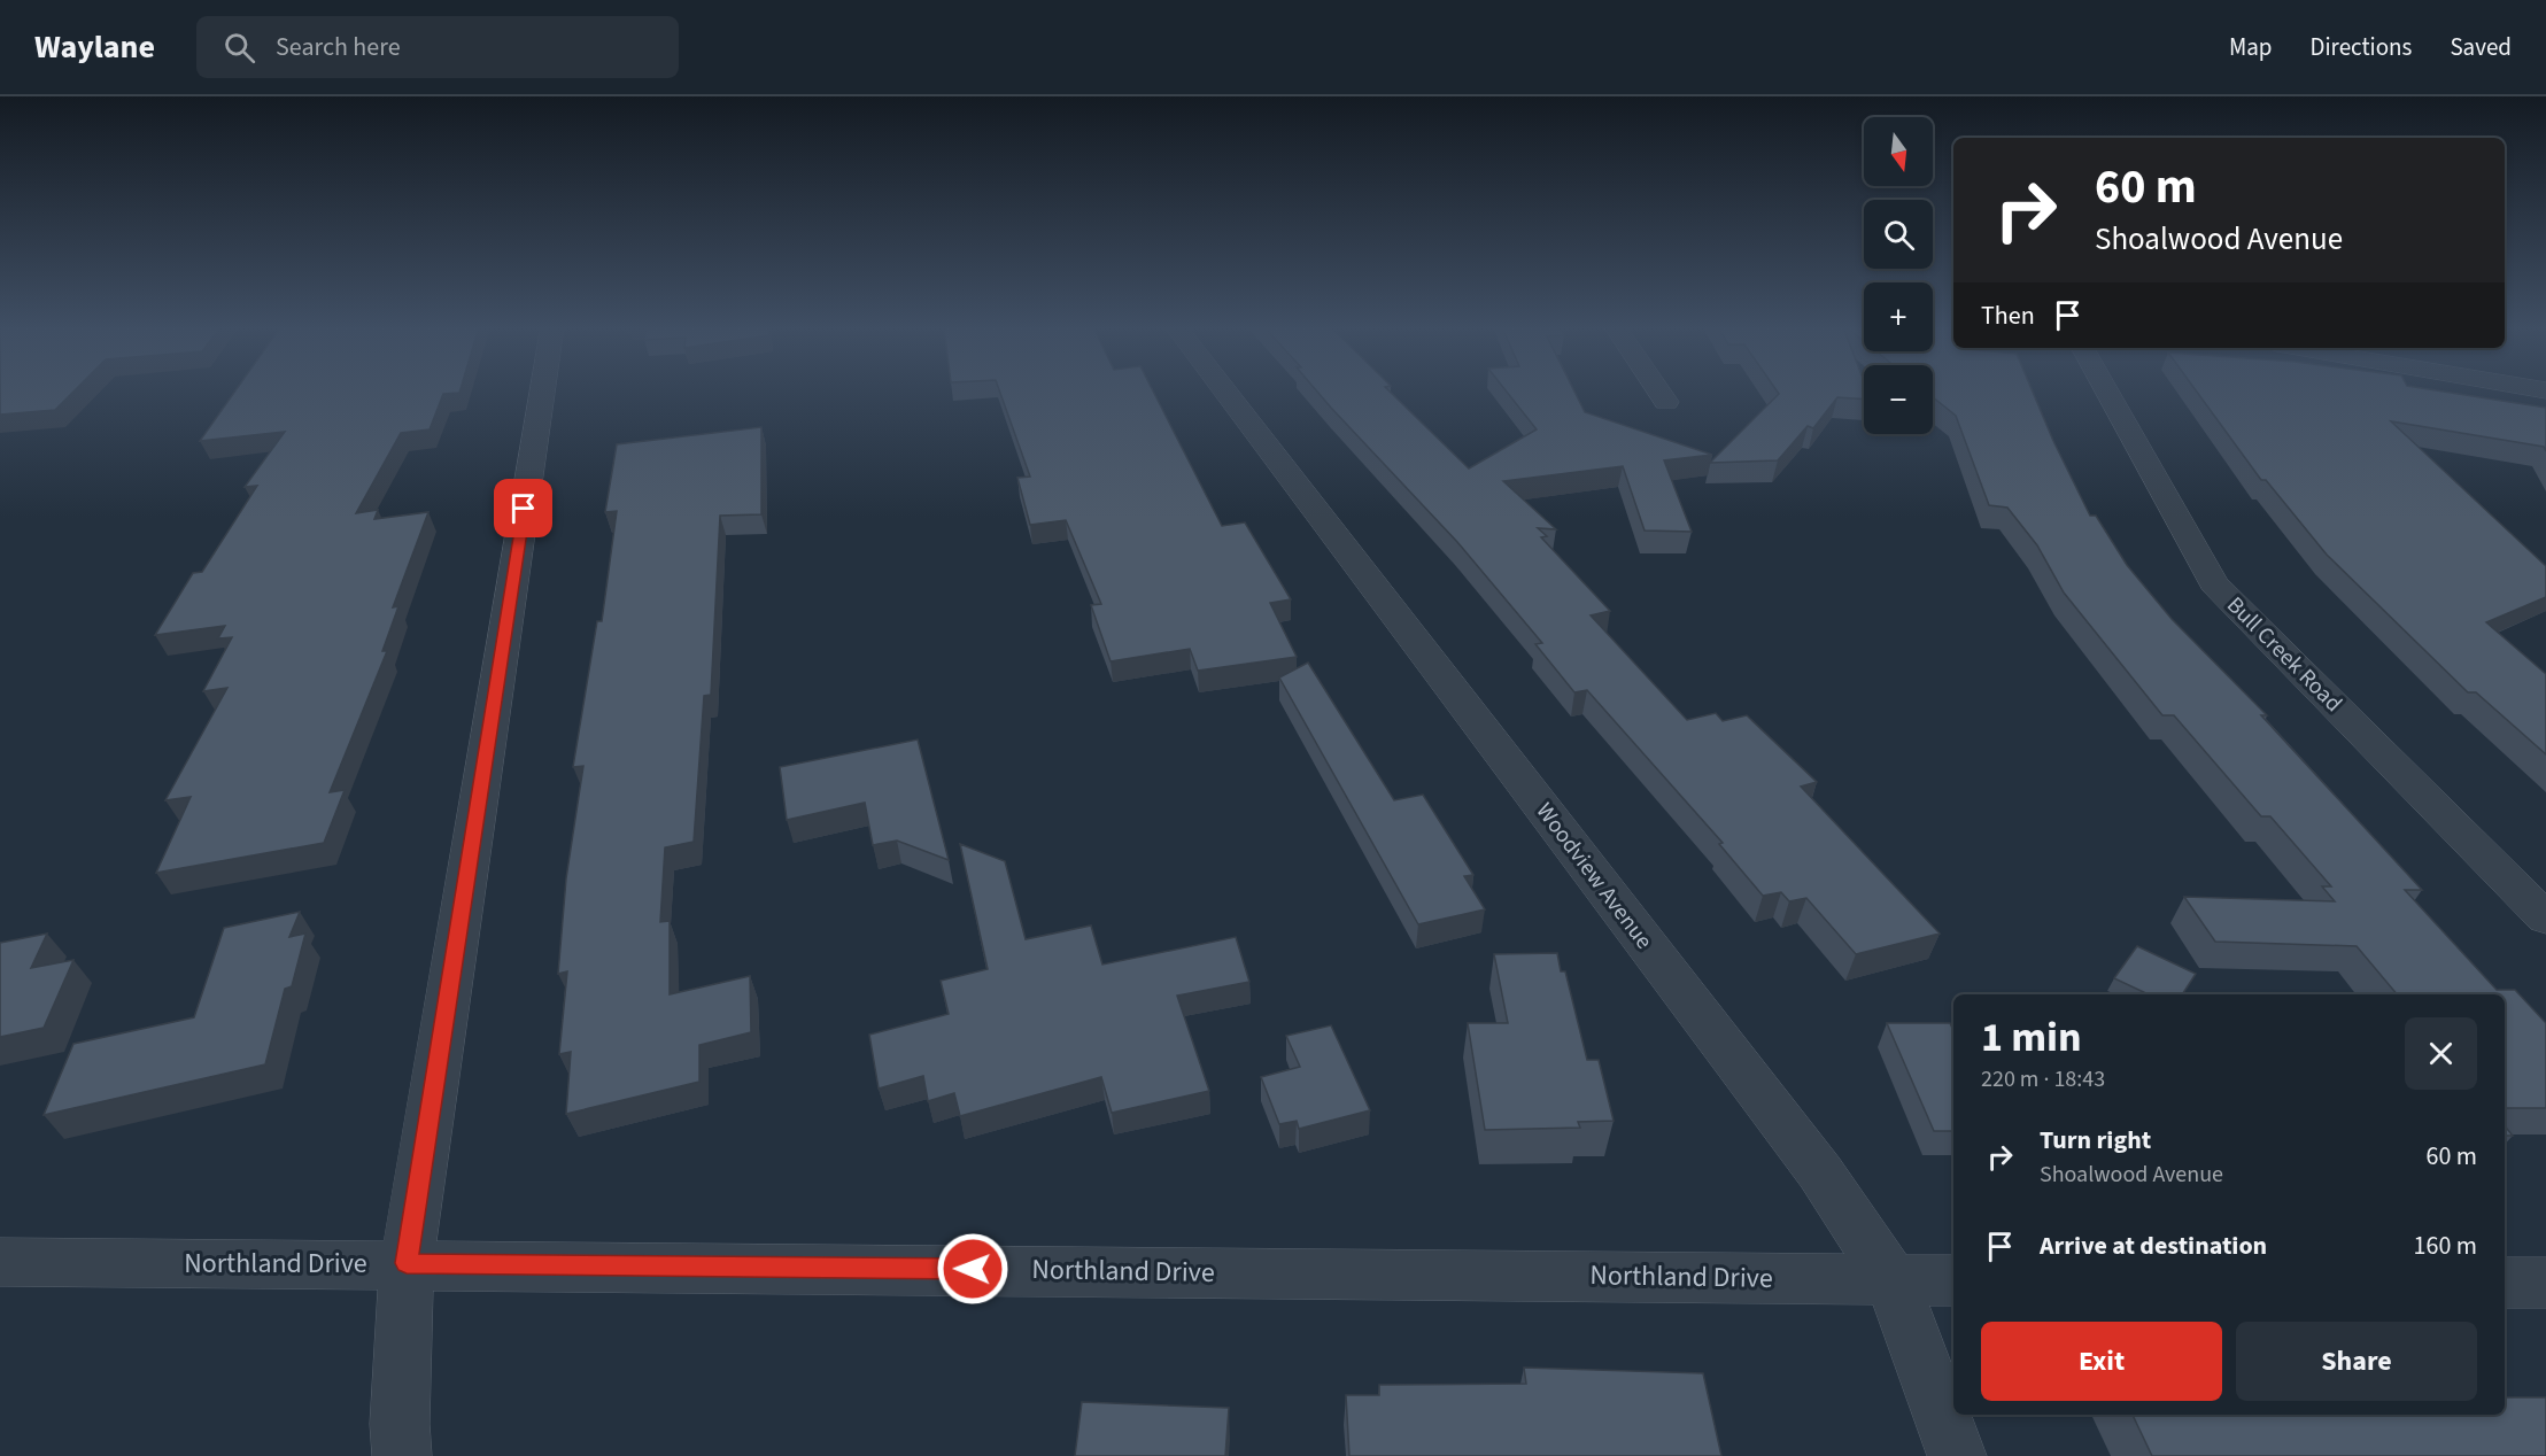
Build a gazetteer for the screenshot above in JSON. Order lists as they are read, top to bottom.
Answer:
{
  "streets": {
    "street": ["Bull Creek Road", "Woodview Avenue", "Northland Drive"]
  },
  "crossings": [
    ["Woodview Avenue", "Northland Drive"]
  ],
  "north": "bottom",
  "page": {
    "header": "Waylane",
    "search": "Search here",
    "nav": ["Map", "Directions", "Saved"],
    "map_buttons": ["+", "−"],
    "turn": ["60 m", "Shoalwood Avenue"],
    "then": "Then",
    "heading": ["1 min", "220 m · 18:43"],
    "list": [
      {
        "name": "Turn right",
        "note": "Shoalwood Avenue",
        "value": "60 m"
      },
      {
        "name": "Arrive at destination",
        "value": "160 m"
      }
    ],
    "buttons": ["Exit", "Share"]
  }
}
